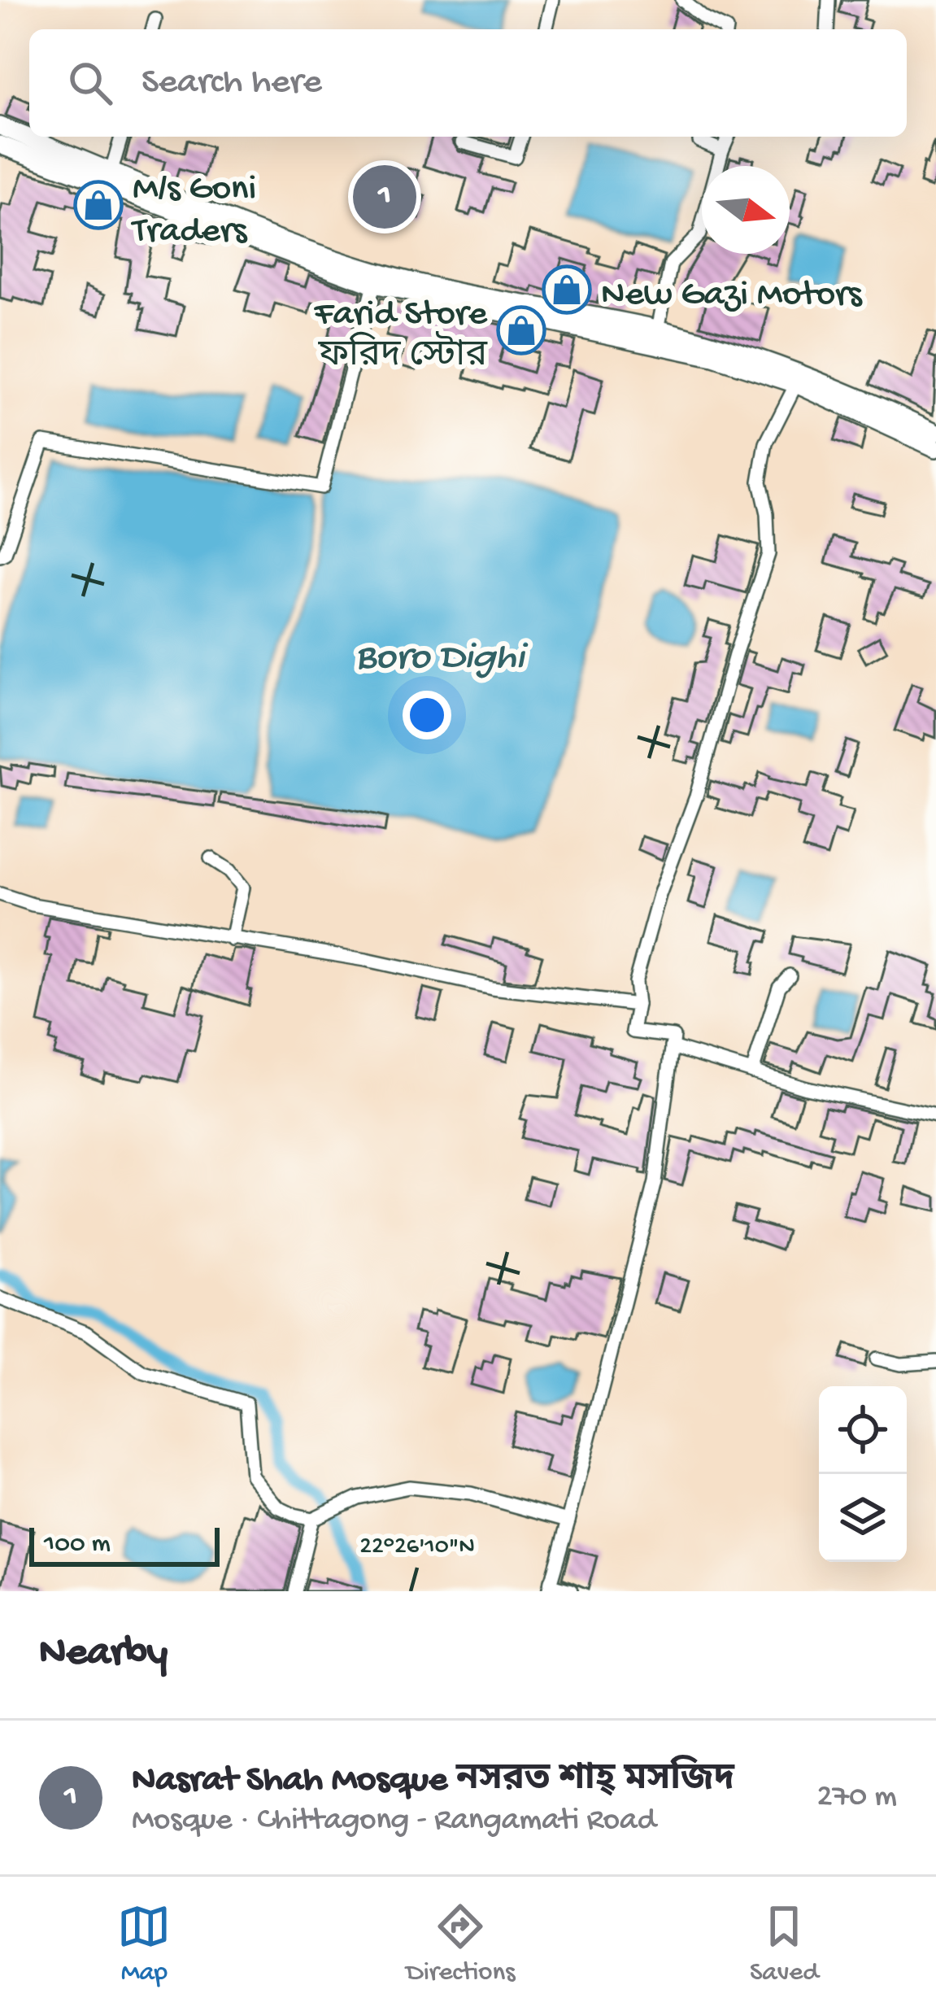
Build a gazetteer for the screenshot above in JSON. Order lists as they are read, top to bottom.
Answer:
{
  "water": ["Boro Dighi"],
  "places": {
    "shop": ["M/s Goni Traders", "New Gazi Motors", "Farid Store ফরিদ স্টোর"]
  },
  "scale_bar": "100 m",
  "north": "right",
  "page": {
    "search": "Search here",
    "pins": "1",
    "scale": "100 m",
    "heading": "Nearby",
    "list": [
      {
        "mark": "1",
        "name": "Nasrat Shah Mosque নসরত শাহ্‌ মসজিদ",
        "note": "Mosque · Chittagong - Rangamati Road",
        "value": "270 m"
      }
    ],
    "nav": ["Map", "Directions", "Saved"]
  },
  "coordinates": ["22°26'10\"N"]
}
